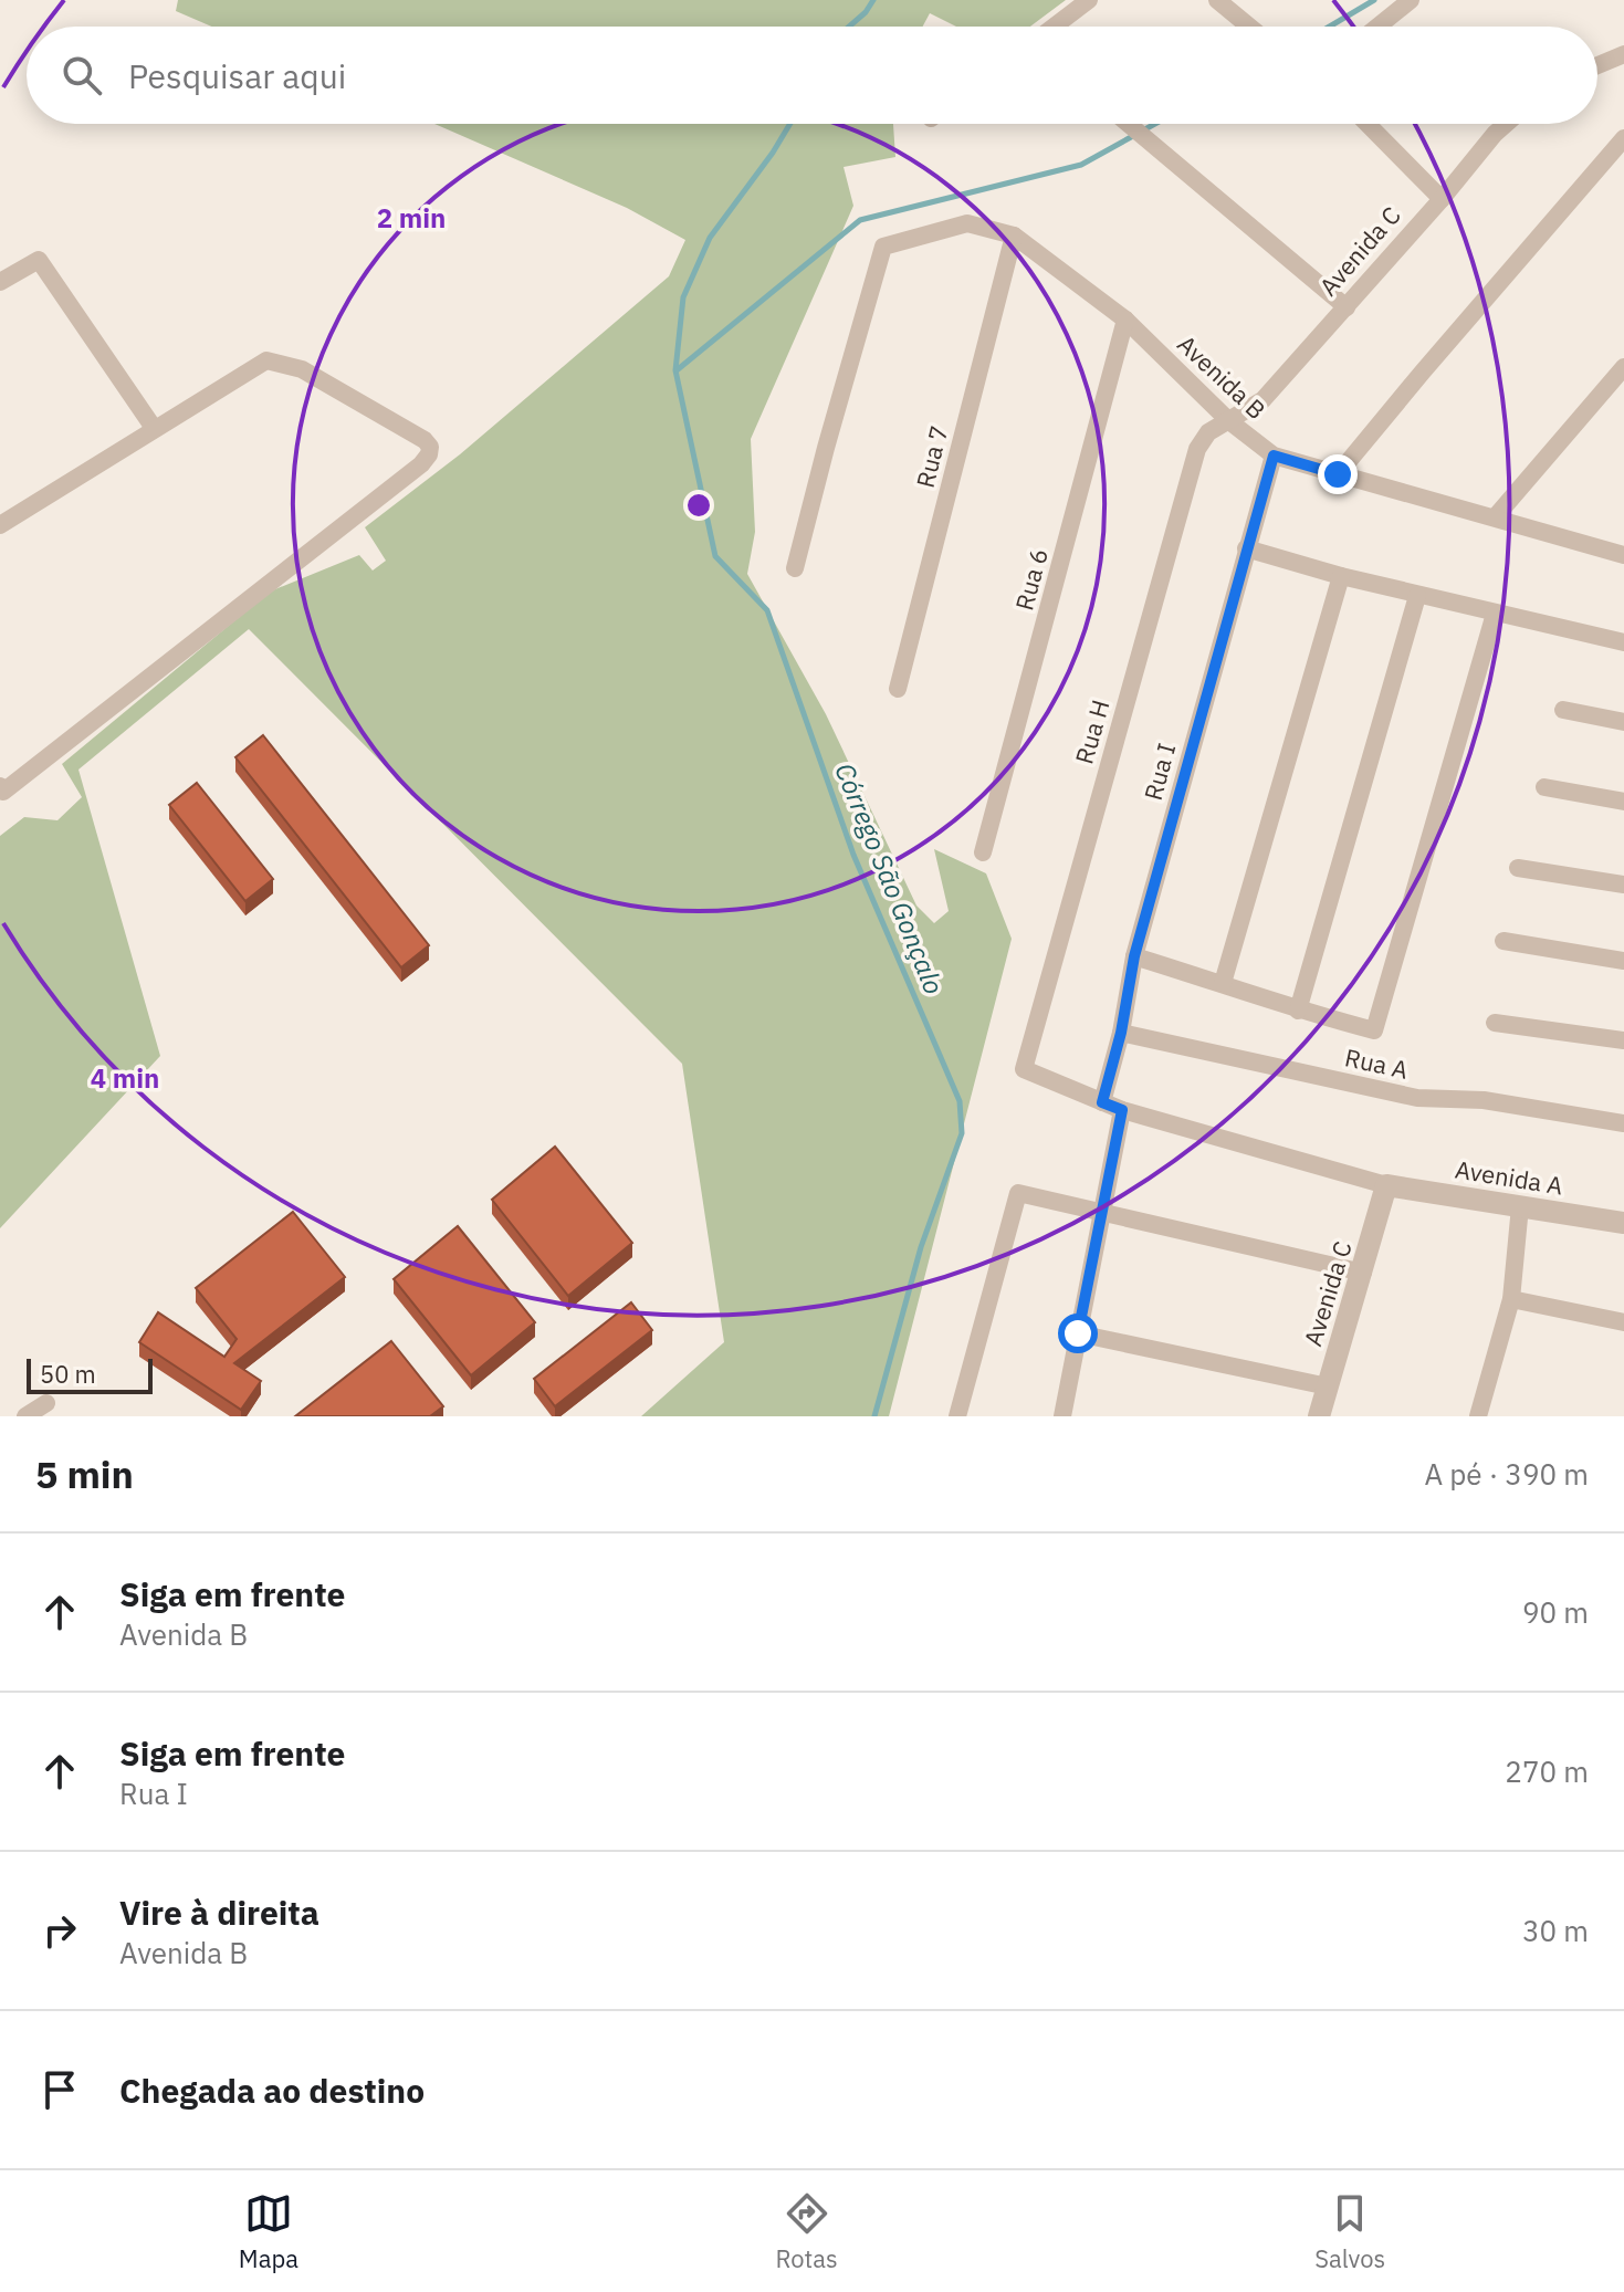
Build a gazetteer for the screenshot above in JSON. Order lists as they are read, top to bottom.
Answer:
{
  "streets": {
    "street": [
      "Avenida C",
      "Avenida B",
      "Rua 7",
      "Rua 6",
      "Rua H",
      "Rua I",
      "Rua A",
      "Avenida A"
    ]
  },
  "crossings": [
    ["Avenida C", "Avenida B"],
    ["Avenida C", "Rua H"],
    ["Avenida C", "Avenida A"],
    ["Avenida B", "Rua 7"],
    ["Avenida B", "Rua 6"],
    ["Avenida B", "Rua H"],
    ["Avenida B", "Rua I"],
    ["Rua H", "Rua I"],
    ["Rua I", "Rua A"]
  ],
  "water": ["Córrego São Gonçalo"],
  "scale_bar": "50 m",
  "page": {
    "search": "Pesquisar aqui",
    "scale": "50 m",
    "heading": ["5 min", "A pé · 390 m"],
    "list": [
      ["Siga em frente", "Avenida B", "90 m"],
      ["Siga em frente", "Rua I", "270 m"],
      ["Vire à direita", "Avenida B", "30 m"],
      "Chegada ao destino"
    ],
    "nav": ["Mapa", "Rotas", "Salvos"]
  },
  "rings": ["2 min", "4 min"]
}
